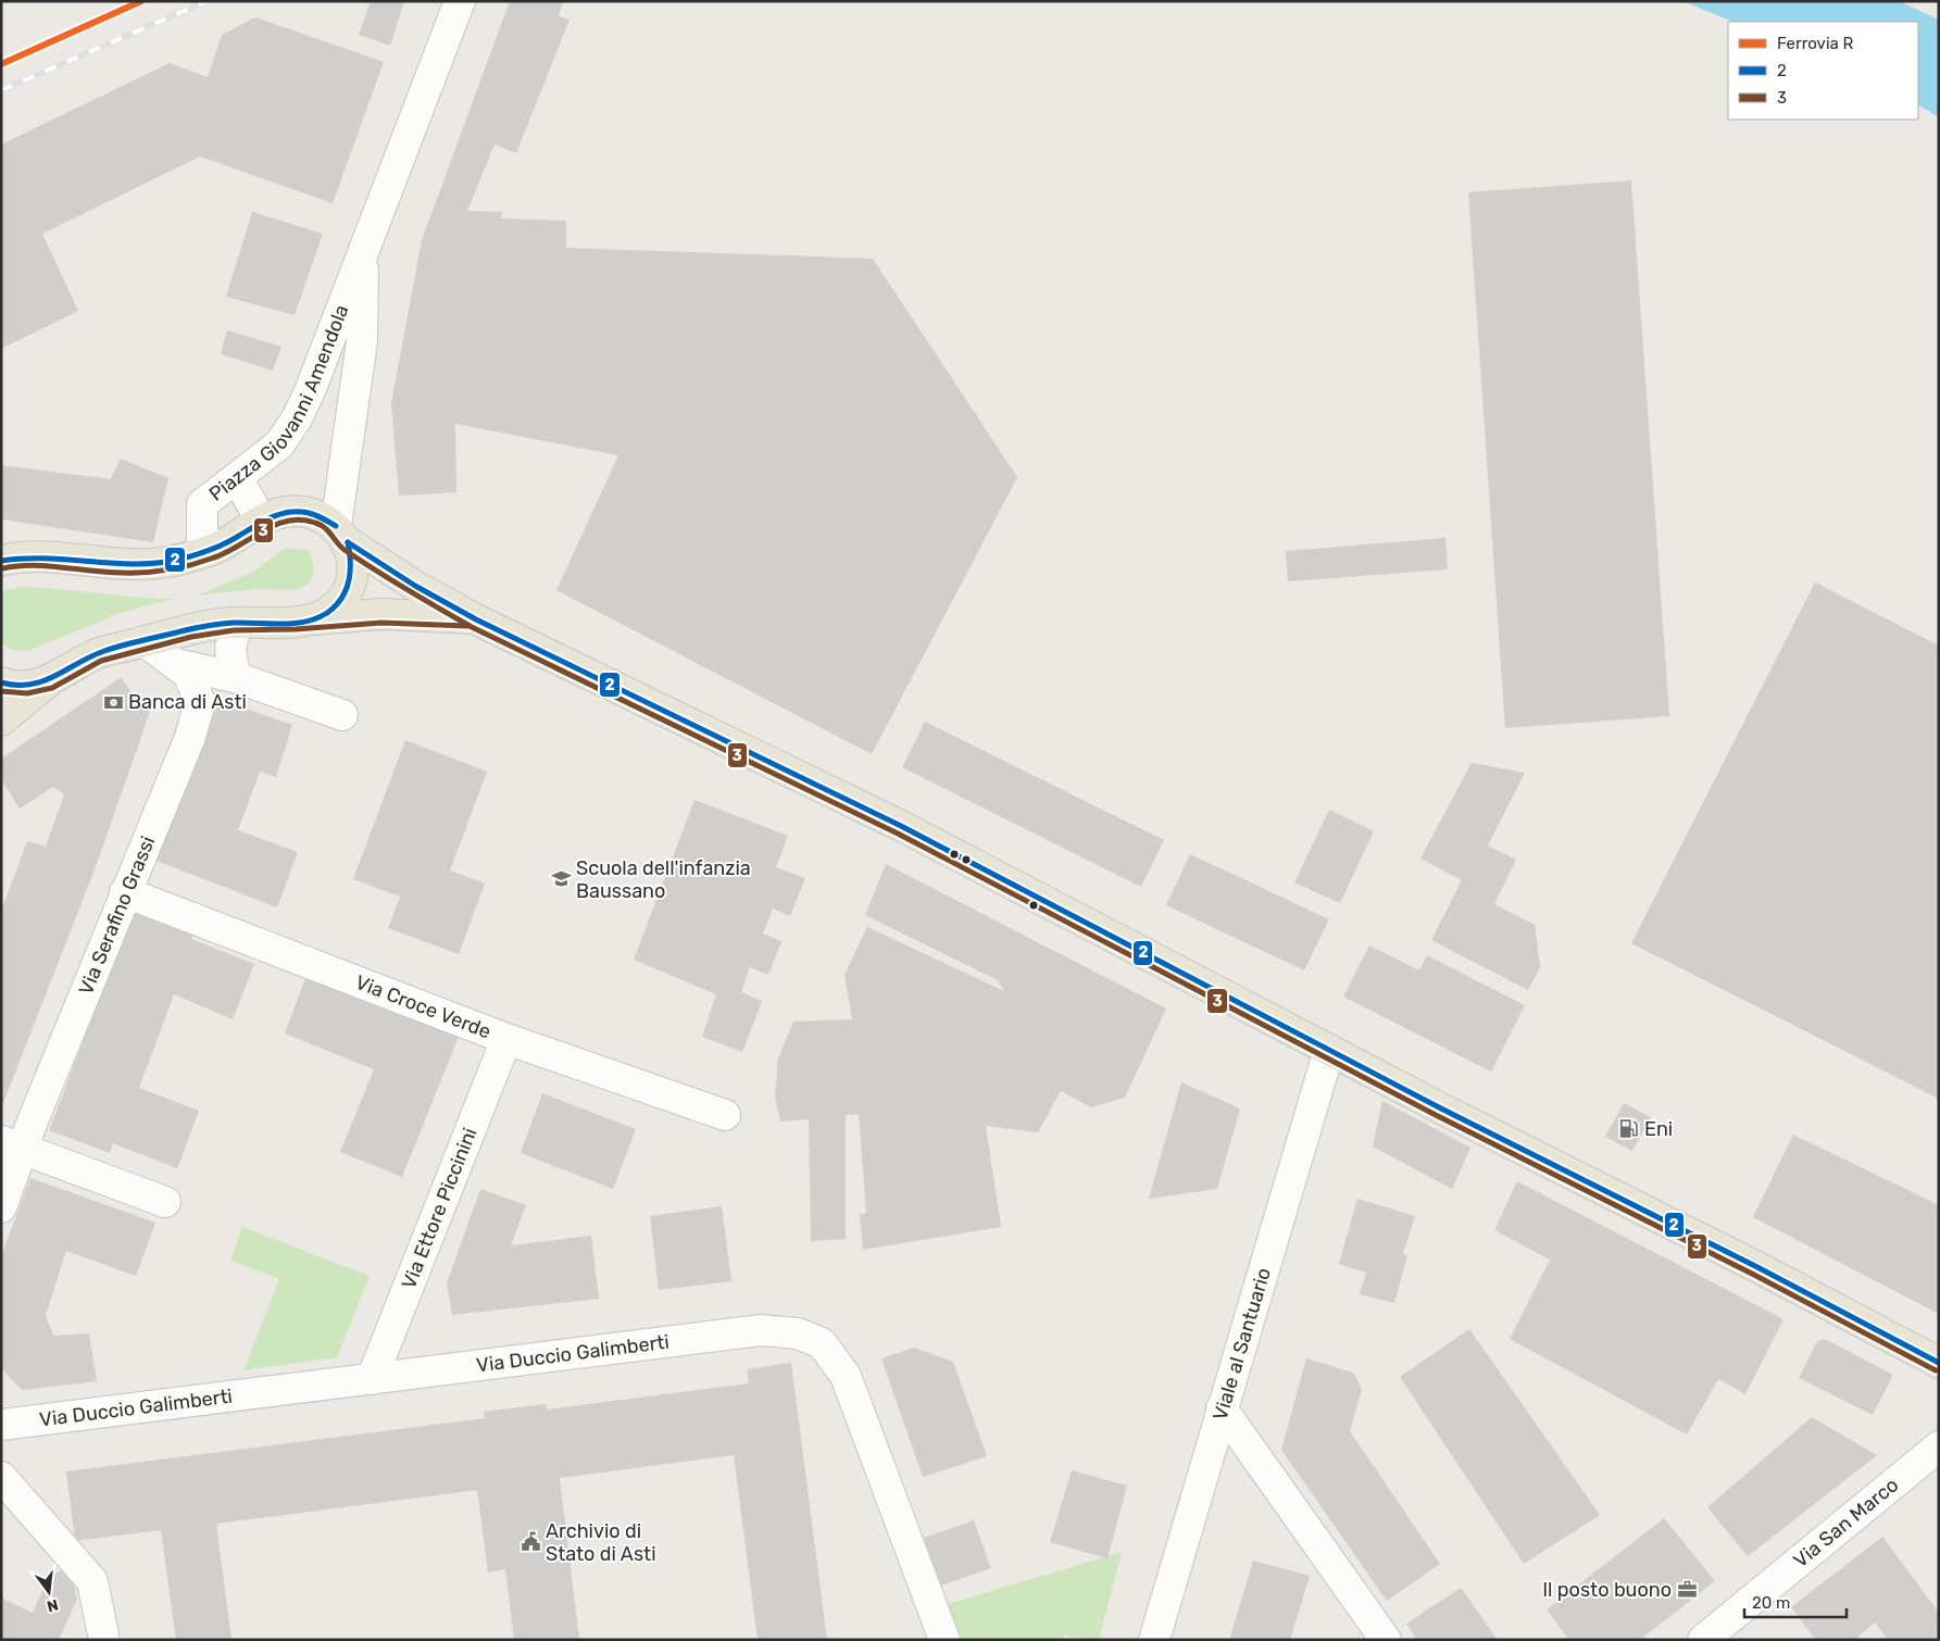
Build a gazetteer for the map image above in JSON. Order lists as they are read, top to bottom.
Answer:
{
  "streets": {
    "main road": ["Piazza Giovanni Amendola"],
    "street": [
      "Via Serafino Grassi",
      "Via Croce Verde",
      "Via Ettore Piccinini",
      "Viale al Santuario",
      "Via Duccio Galimberti",
      "Via San Marco"
    ]
  },
  "crossings": [
    ["Piazza Giovanni Amendola", "Via Serafino Grassi"],
    ["Via Serafino Grassi", "Via Croce Verde"],
    ["Via Croce Verde", "Via Ettore Piccinini"],
    ["Via Ettore Piccinini", "Via Duccio Galimberti"]
  ],
  "places": {
    "bank": ["Banca di Asti"],
    "school or university": ["Scuola dell'infanzia Baussano"],
    "fuel station": ["Eni"],
    "public building": ["Archivio di Stato di Asti"],
    "office": ["Il posto buono"]
  },
  "lines": ["rail line R", "transit line 2", "transit line 3"],
  "legend": ["Ferrovia R", "2", "3"],
  "scale_bar": "20 m",
  "north": "bottom"
}
